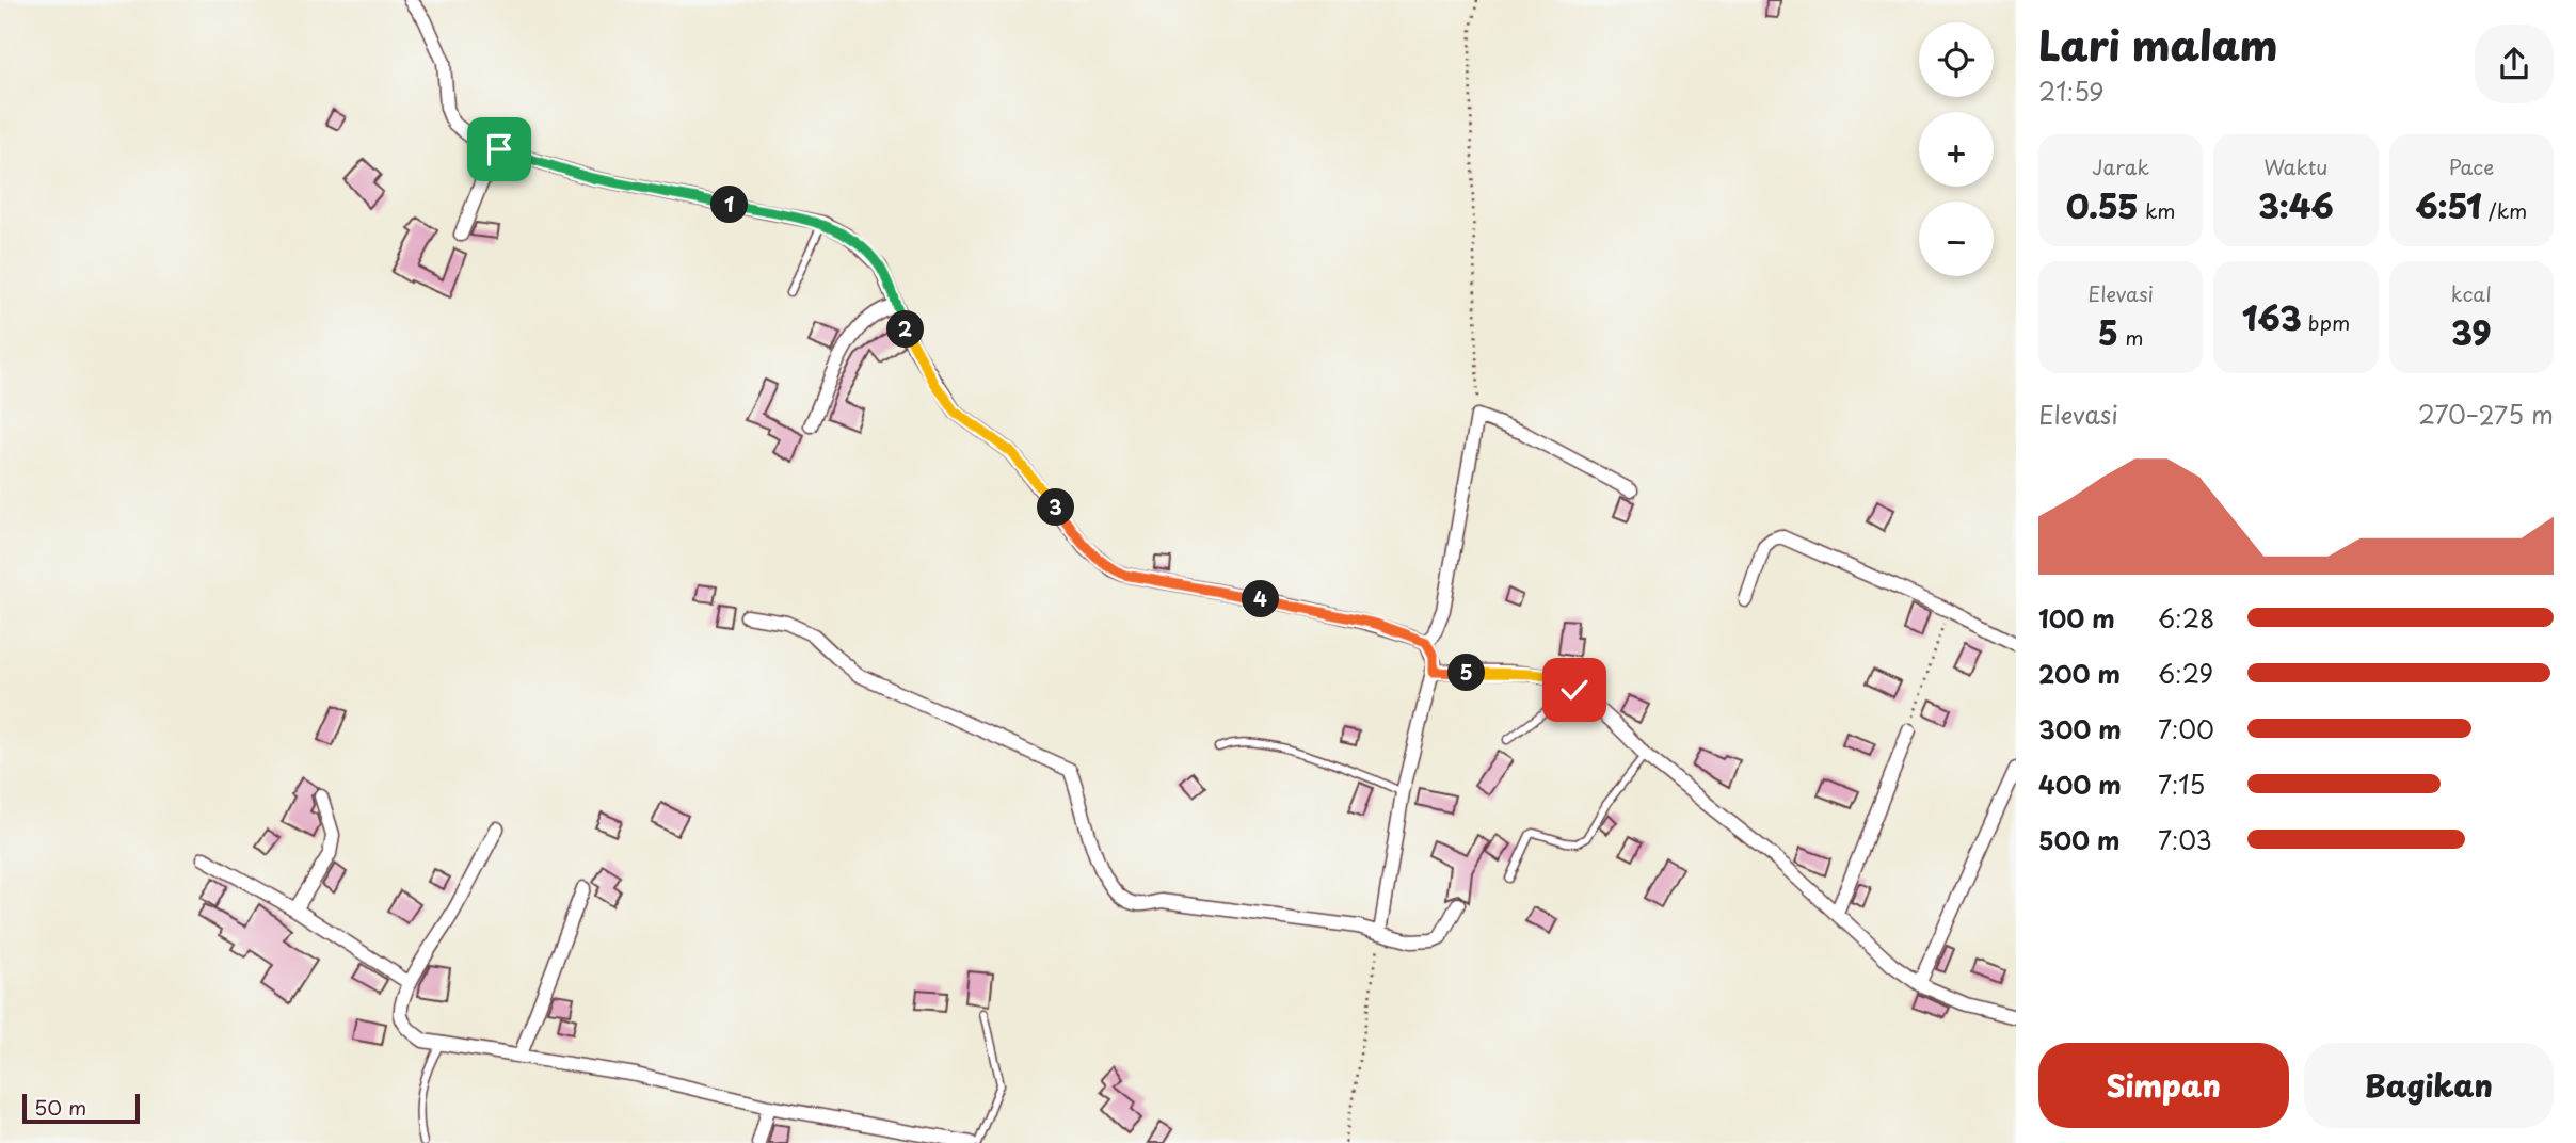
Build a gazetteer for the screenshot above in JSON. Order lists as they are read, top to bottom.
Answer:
{
  "scale_bar": "50 m",
  "page": {
    "heading": ["Lari malam", "21:59"],
    "map_buttons": ["+", "−"],
    "stats": [
      ["Jarak", "0.55 km"],
      ["Waktu", "3:46"],
      ["Pace", "6:51 /km"],
      ["Elevasi", "5 m"],
      ["163 bpm"],
      ["kcal", "39"]
    ],
    "pins": [
      "1",
      "2",
      "3",
      "4",
      "5"
    ],
    "chart": ["Elevasi", "270–275 m"],
    "list": [
      {
        "name": "100 m",
        "note": "6:28"
      },
      {
        "name": "200 m",
        "note": "6:29"
      },
      {
        "name": "300 m",
        "note": "7:00"
      },
      {
        "name": "400 m",
        "note": "7:15"
      },
      {
        "name": "500 m",
        "note": "7:03"
      }
    ],
    "buttons": ["Simpan", "Bagikan"],
    "scale": "50 m"
  }
}
